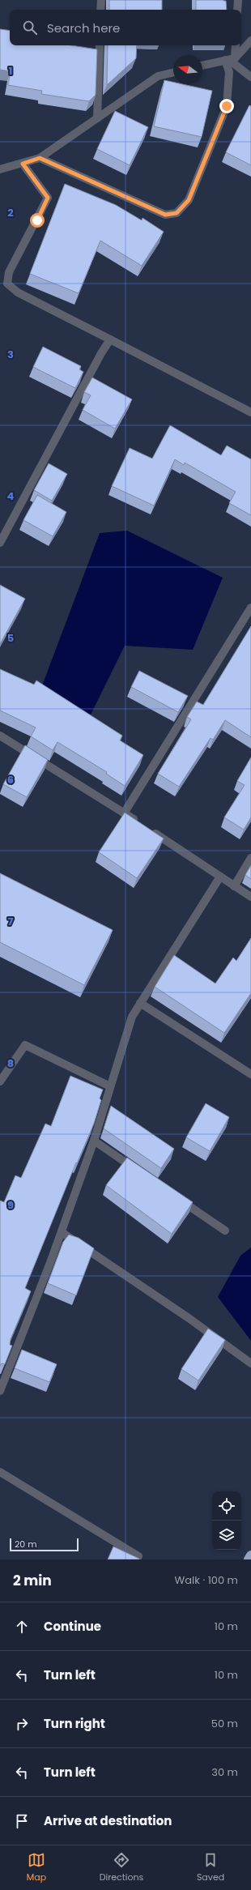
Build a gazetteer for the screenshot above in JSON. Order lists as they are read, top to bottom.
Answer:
{
  "scale_bar": "20 m",
  "north": "left",
  "page": {
    "search": "Search here",
    "scale": "20 m",
    "heading": ["2 min", "Walk · 100 m"],
    "list": [
      ["Continue", "10 m"],
      ["Turn left", "10 m"],
      ["Turn right", "50 m"],
      ["Turn left", "30 m"],
      "Arrive at destination"
    ],
    "nav": ["Map", "Directions", "Saved"]
  },
  "grid": {
    "rows": [
      "1",
      "2",
      "3",
      "4",
      "5",
      "6",
      "7",
      "8",
      "9"
    ]
  }
}
